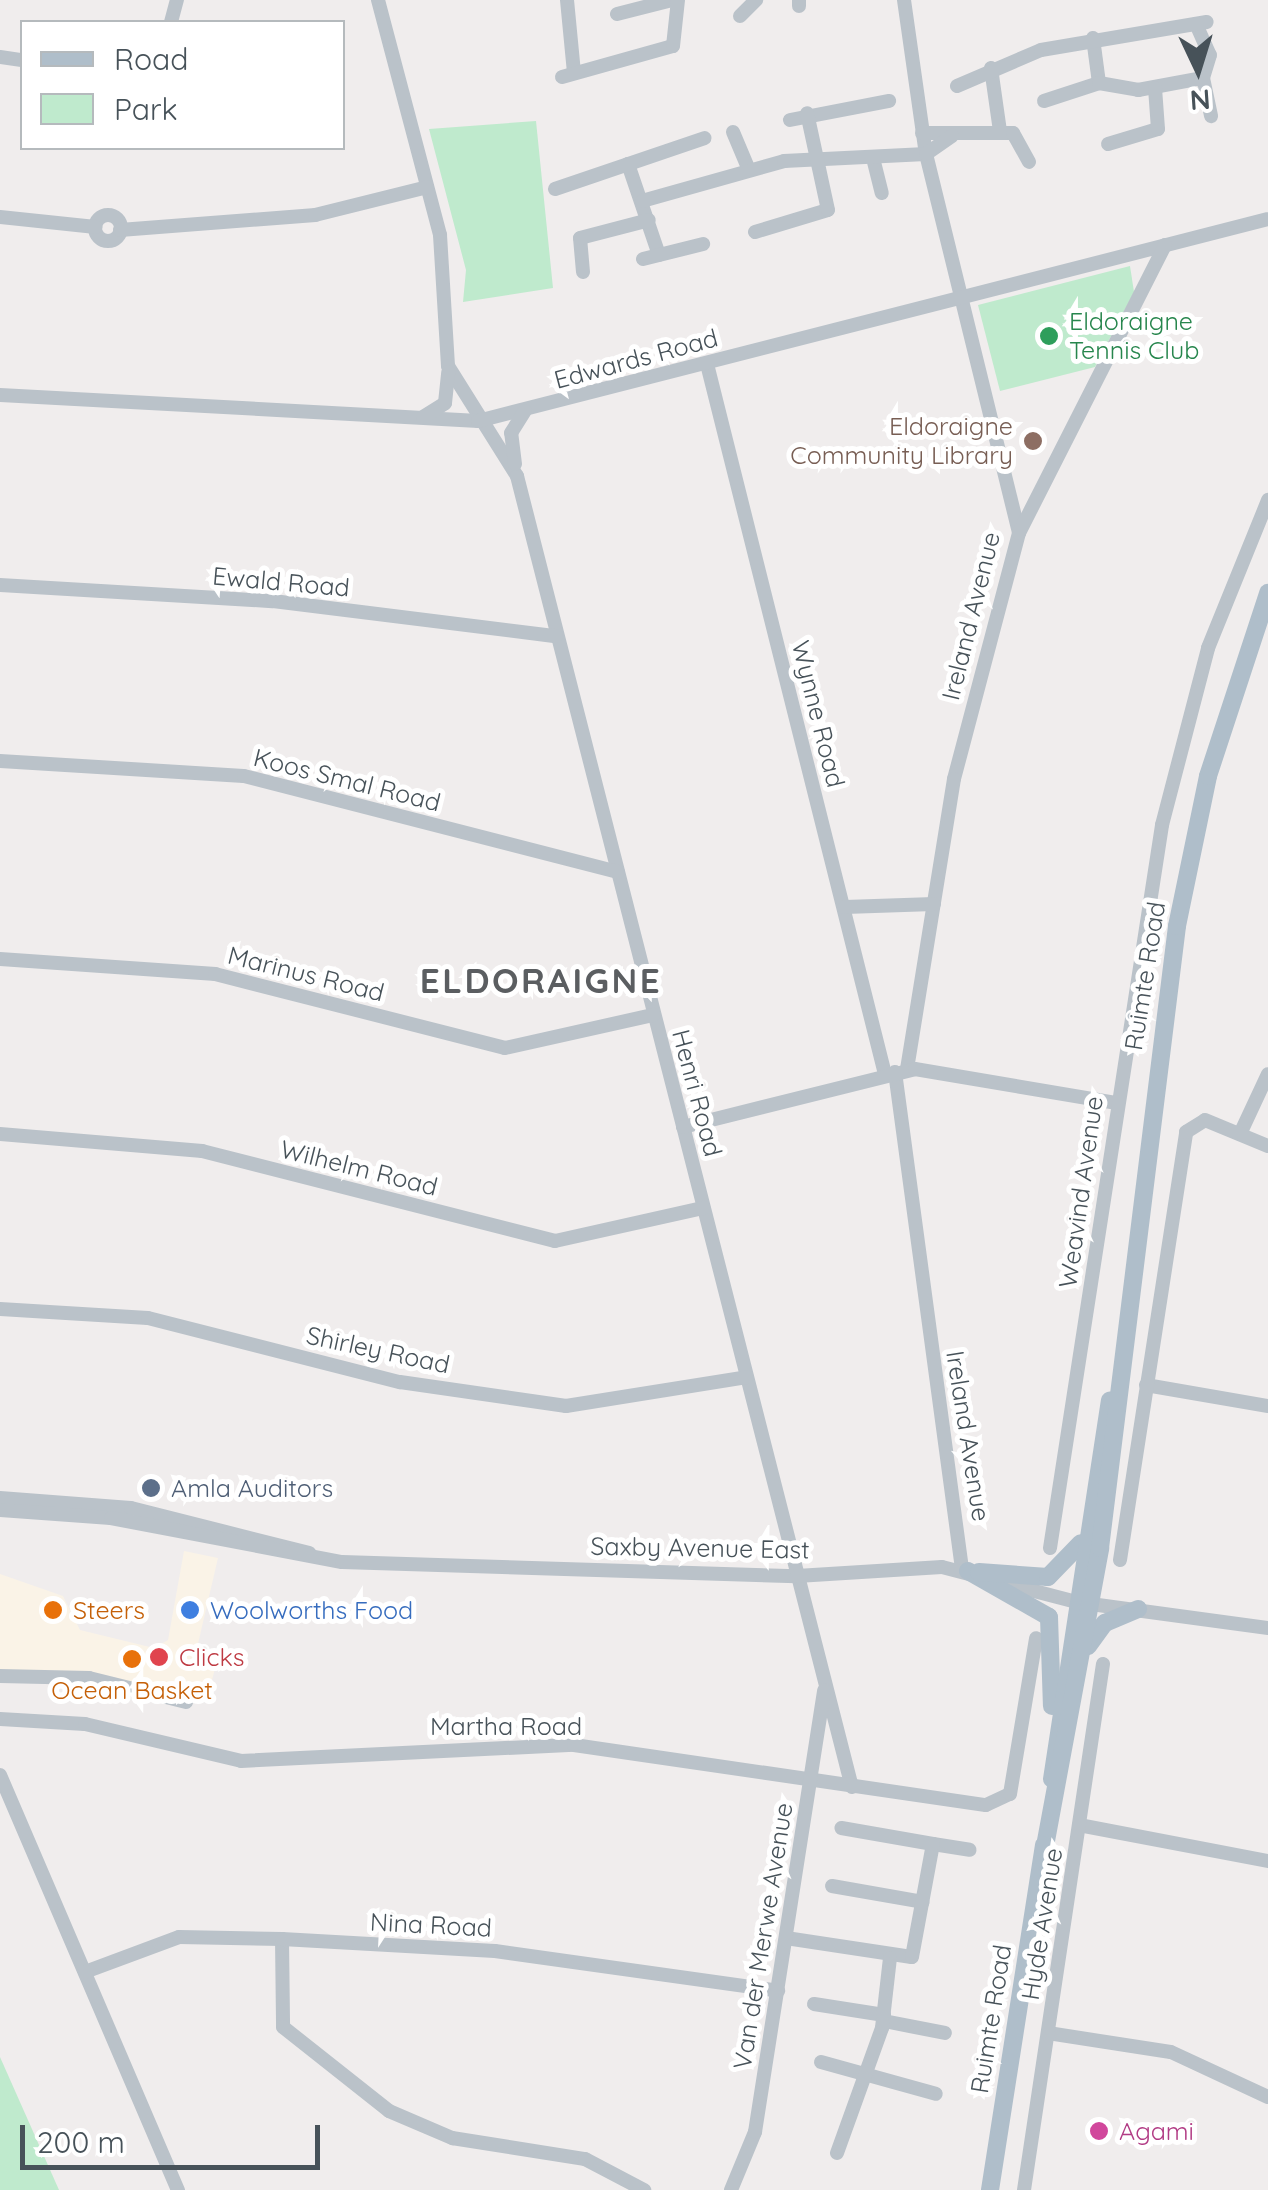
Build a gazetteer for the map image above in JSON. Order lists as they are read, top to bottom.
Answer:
{
  "streets": {
    "main road": ["Ruimte Road"],
    "street": [
      "Edwards Road",
      "Ewald Road",
      "Ireland Avenue",
      "Wynne Road",
      "Koos Smal Road",
      "Marinus Road",
      "Henri Road",
      "Wilhelm Road",
      "Weavind Avenue",
      "Shirley Road",
      "Saxby Avenue East",
      "Martha Road",
      "Hyde Avenue",
      "Nina Road",
      "Van der Merwe Avenue"
    ]
  },
  "crossings": [
    ["Edwards Road", "Ireland Avenue"],
    ["Edwards Road", "Wynne Road"],
    ["Edwards Road", "Henri Road"],
    ["Ewald Road", "Henri Road"],
    ["Ireland Avenue", "Wynne Road"],
    ["Ireland Avenue", "Saxby Avenue East"],
    ["Koos Smal Road", "Henri Road"],
    ["Marinus Road", "Henri Road"],
    ["Ruimte Road", "Saxby Avenue East"],
    ["Henri Road", "Wilhelm Road"],
    ["Henri Road", "Shirley Road"],
    ["Henri Road", "Saxby Avenue East"],
    ["Henri Road", "Martha Road"],
    ["Henri Road", "Van der Merwe Avenue"],
    ["Martha Road", "Van der Merwe Avenue"],
    ["Nina Road", "Van der Merwe Avenue"]
  ],
  "districts": ["ELDORAIGNE"],
  "places": [
    "Eldoraigne Tennis Club",
    "Eldoraigne Community Library",
    "Amla Auditors",
    "Steers",
    "Woolworths Food",
    "Clicks",
    "Ocean Basket",
    "Agami"
  ],
  "legend": ["Road", "Park"],
  "scale_bar": "200 m",
  "north": "bottom"
}
